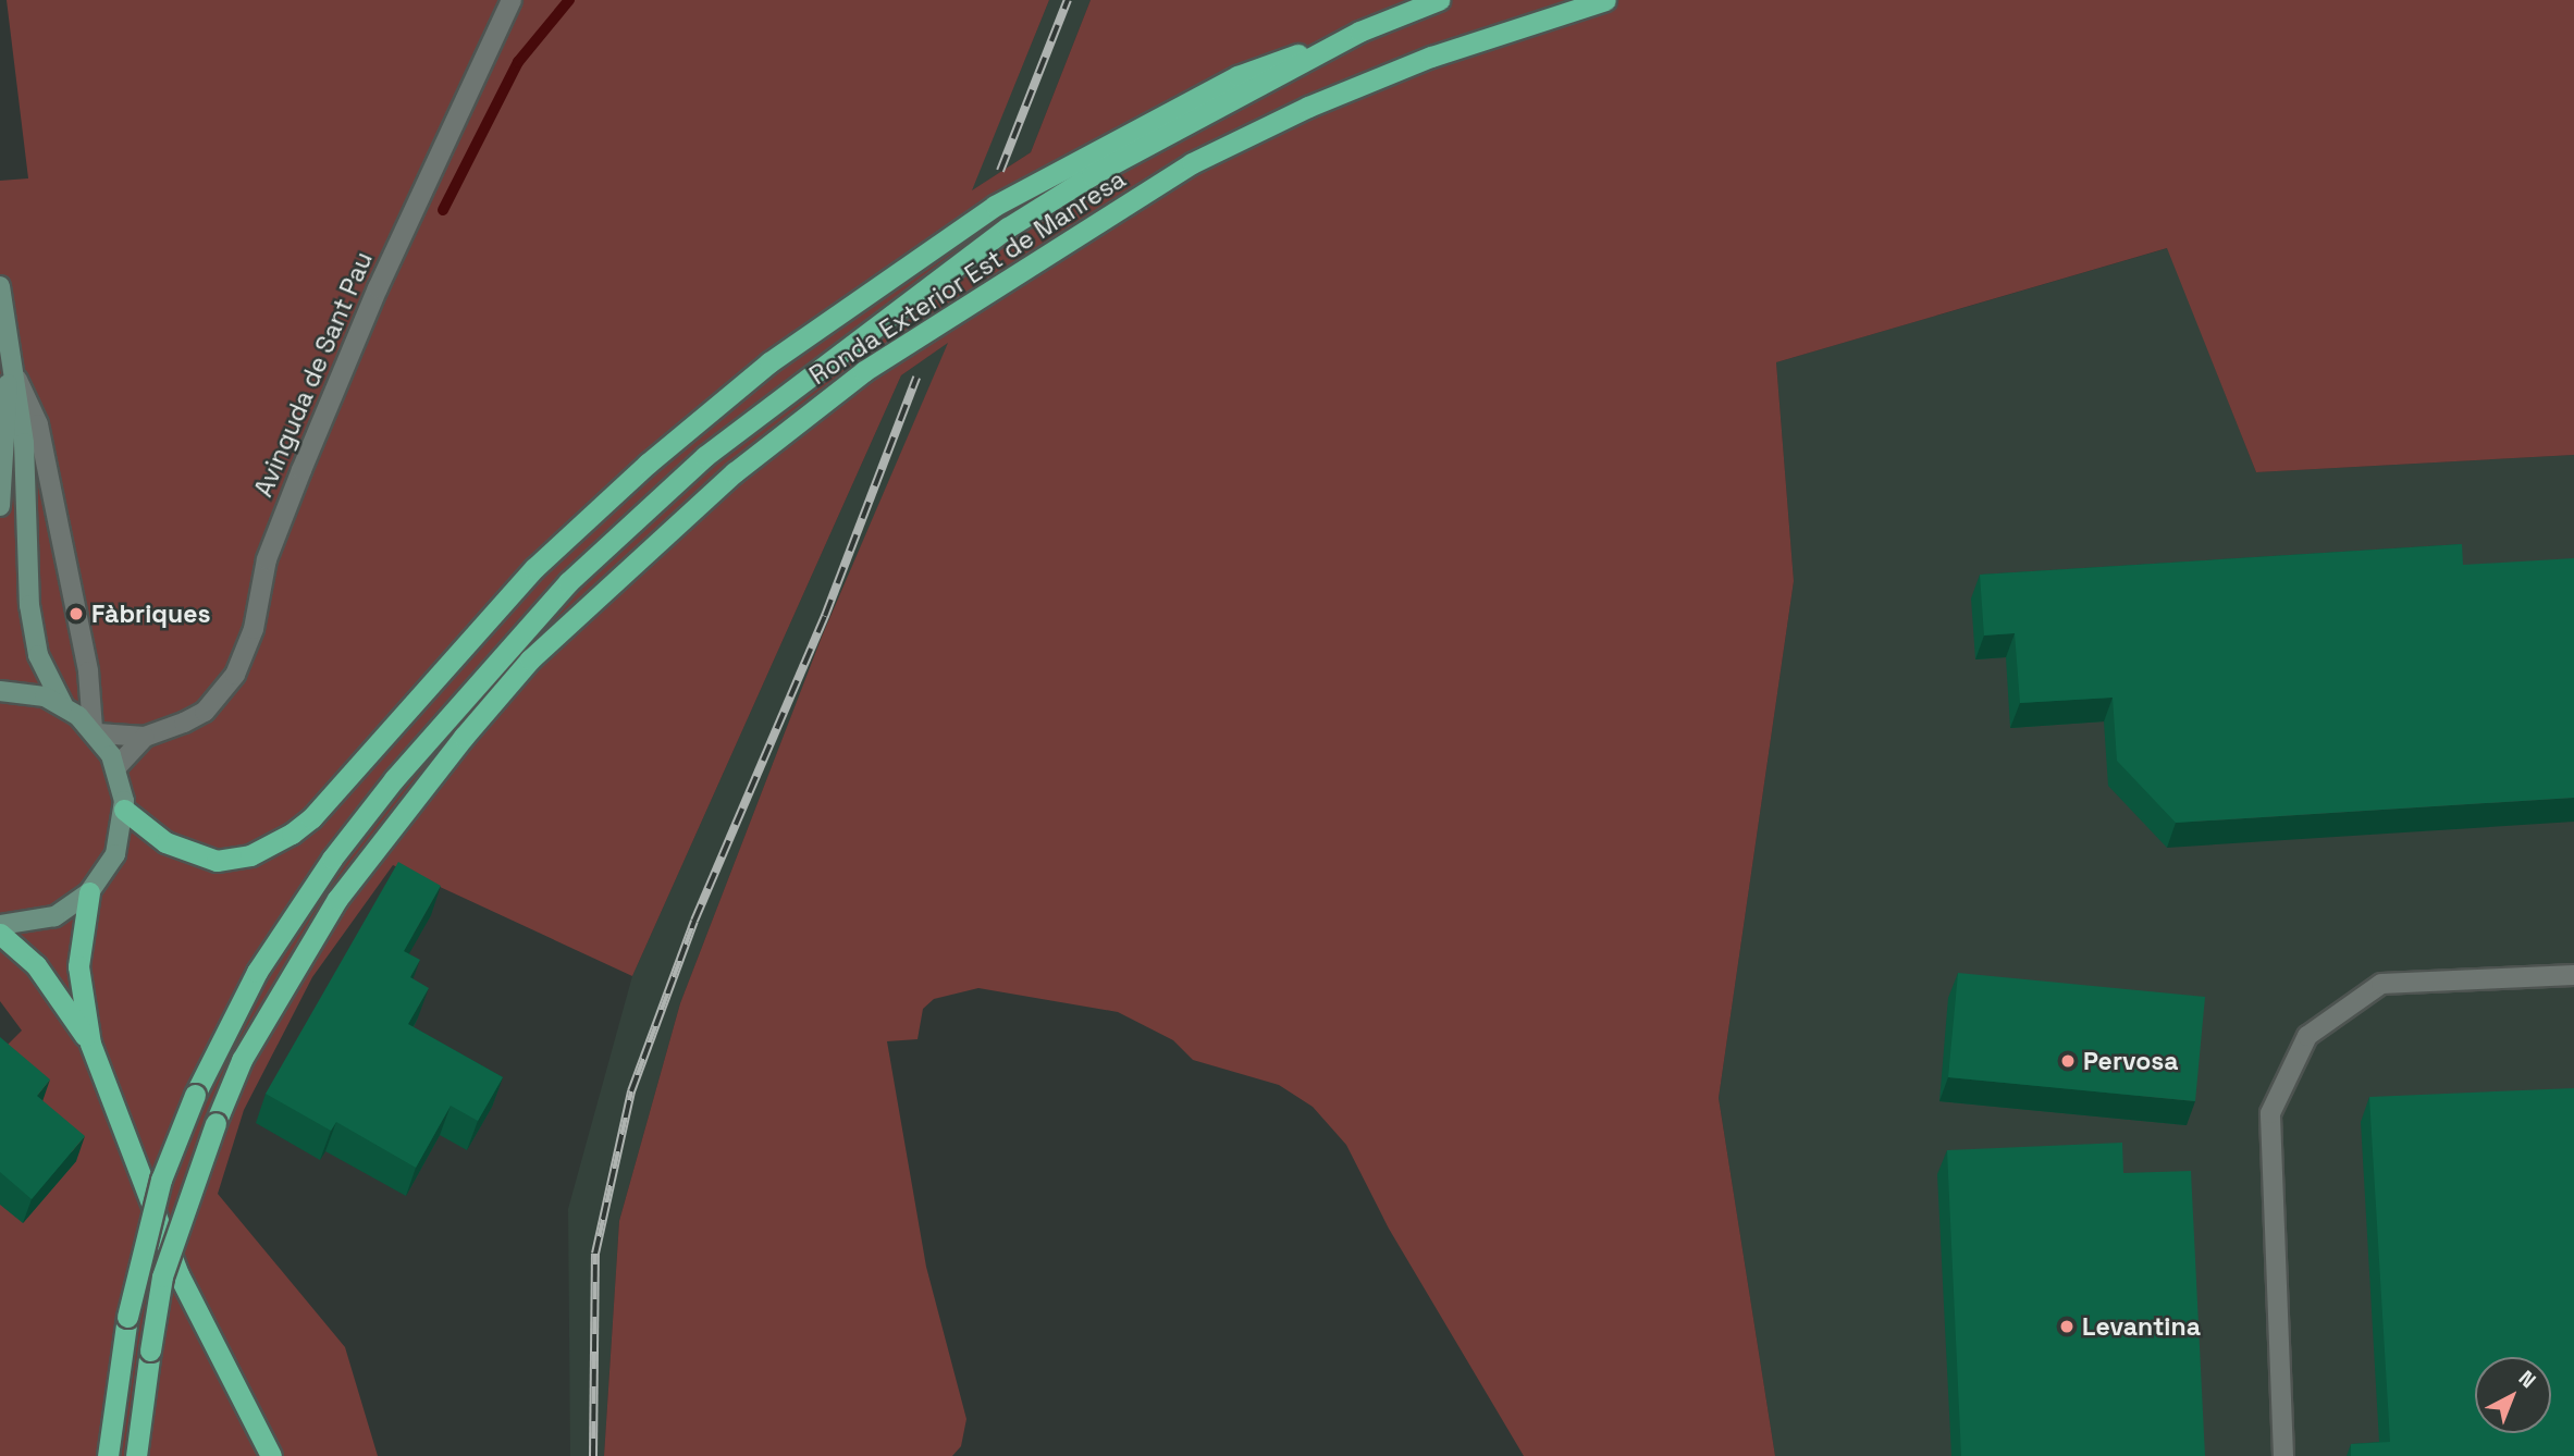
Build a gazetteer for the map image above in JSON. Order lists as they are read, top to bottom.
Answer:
{
  "streets": {
    "highway": ["Ronda Exterior Est de Manresa"],
    "street": ["Avinguda de Sant Pau"]
  },
  "places": ["Fàbriques", "Pervosa", "Levantina"],
  "north": "top right"
}
